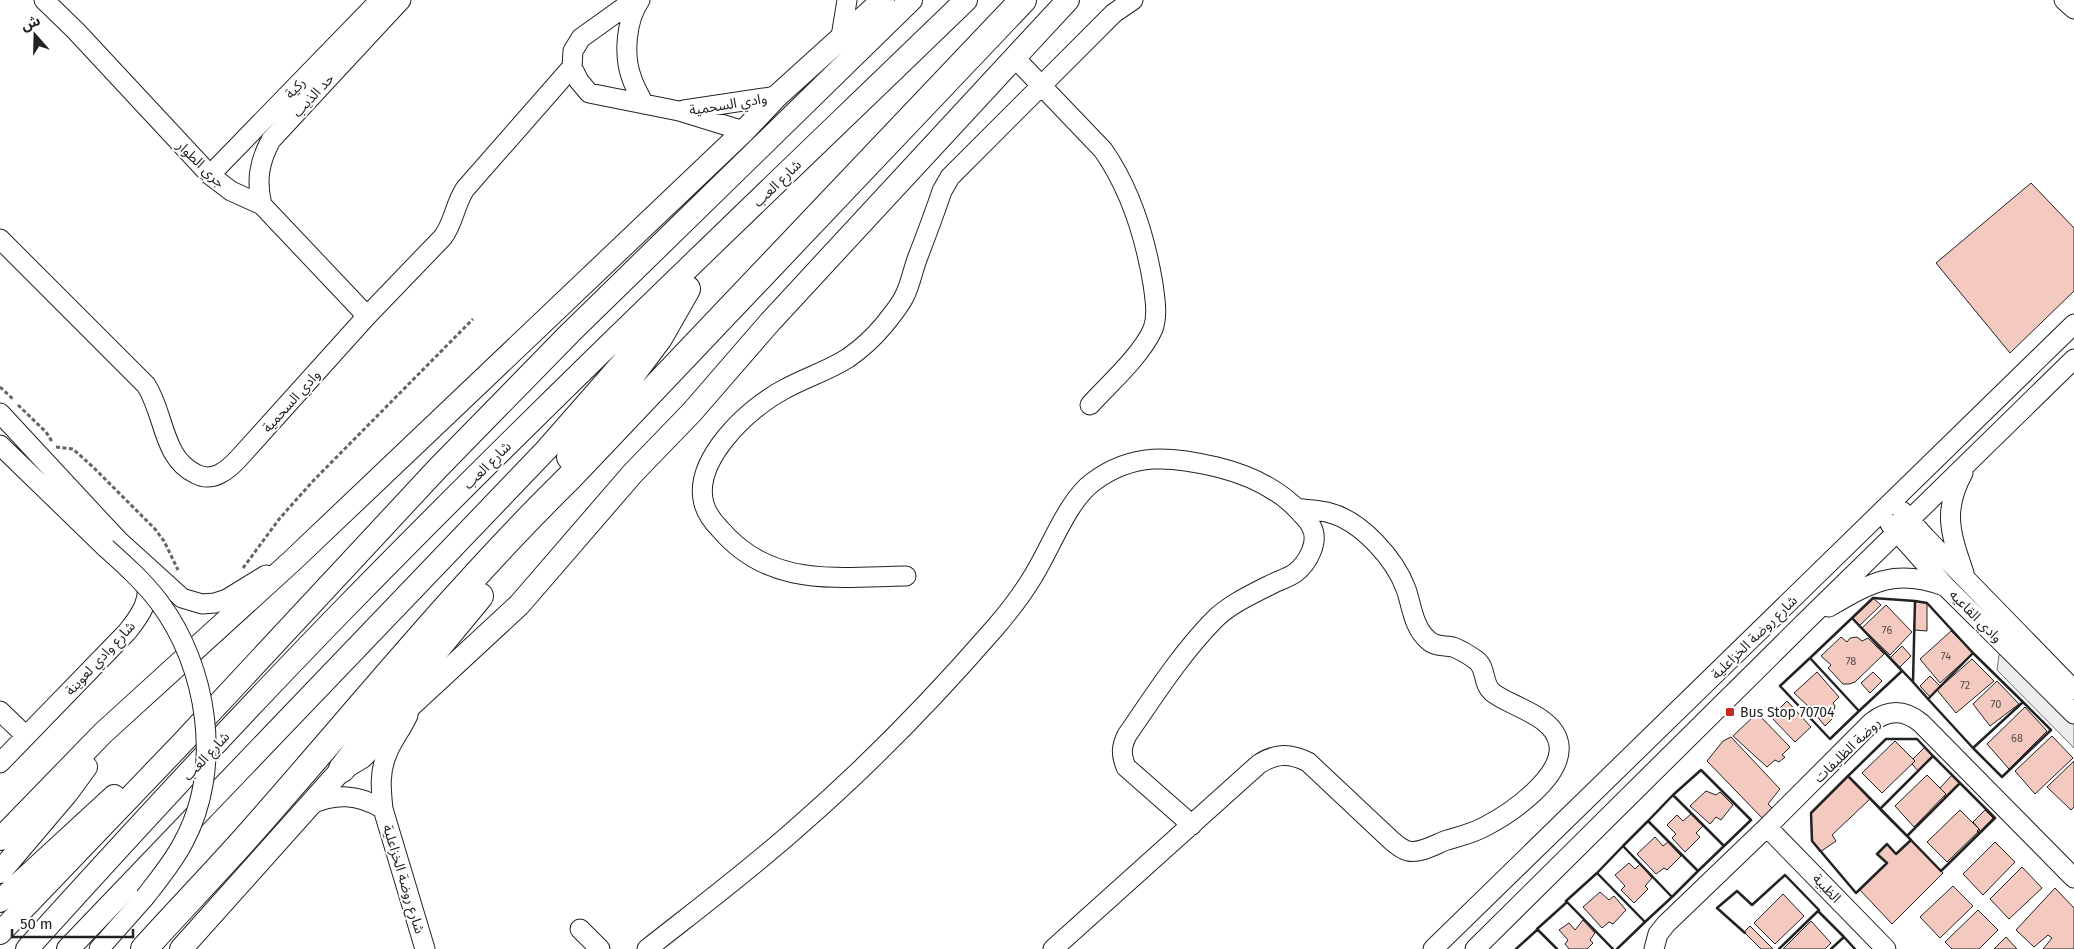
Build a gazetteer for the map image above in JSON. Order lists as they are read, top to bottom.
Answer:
{
  "streets": {
    "main road": ["شارع العب"],
    "street": [
      "ركية",
      "حد الذيب",
      "وادي السحمية",
      "جري الطوار",
      "وادي القاعيه",
      "شارع روضة الخزاعلية",
      "شارع وادي لعوينة",
      "روضة الظليفات",
      "الظبية"
    ]
  },
  "crossings": [
    ["ركية", "جري الطوار"],
    ["حد الذيب", "جري الطوار"],
    ["وادي السحمية", "جري الطوار"],
    ["وادي القاعيه", "شارع روضة الخزاعلية"],
    ["روضة الظليفات", "الظبية"]
  ],
  "places": {
    "transit": ["Bus Stop 70704"]
  },
  "house_numbers": [
    "76",
    "74",
    "78",
    "72",
    "70",
    "68"
  ],
  "scale_bar": "50 m",
  "north": "top"
}
